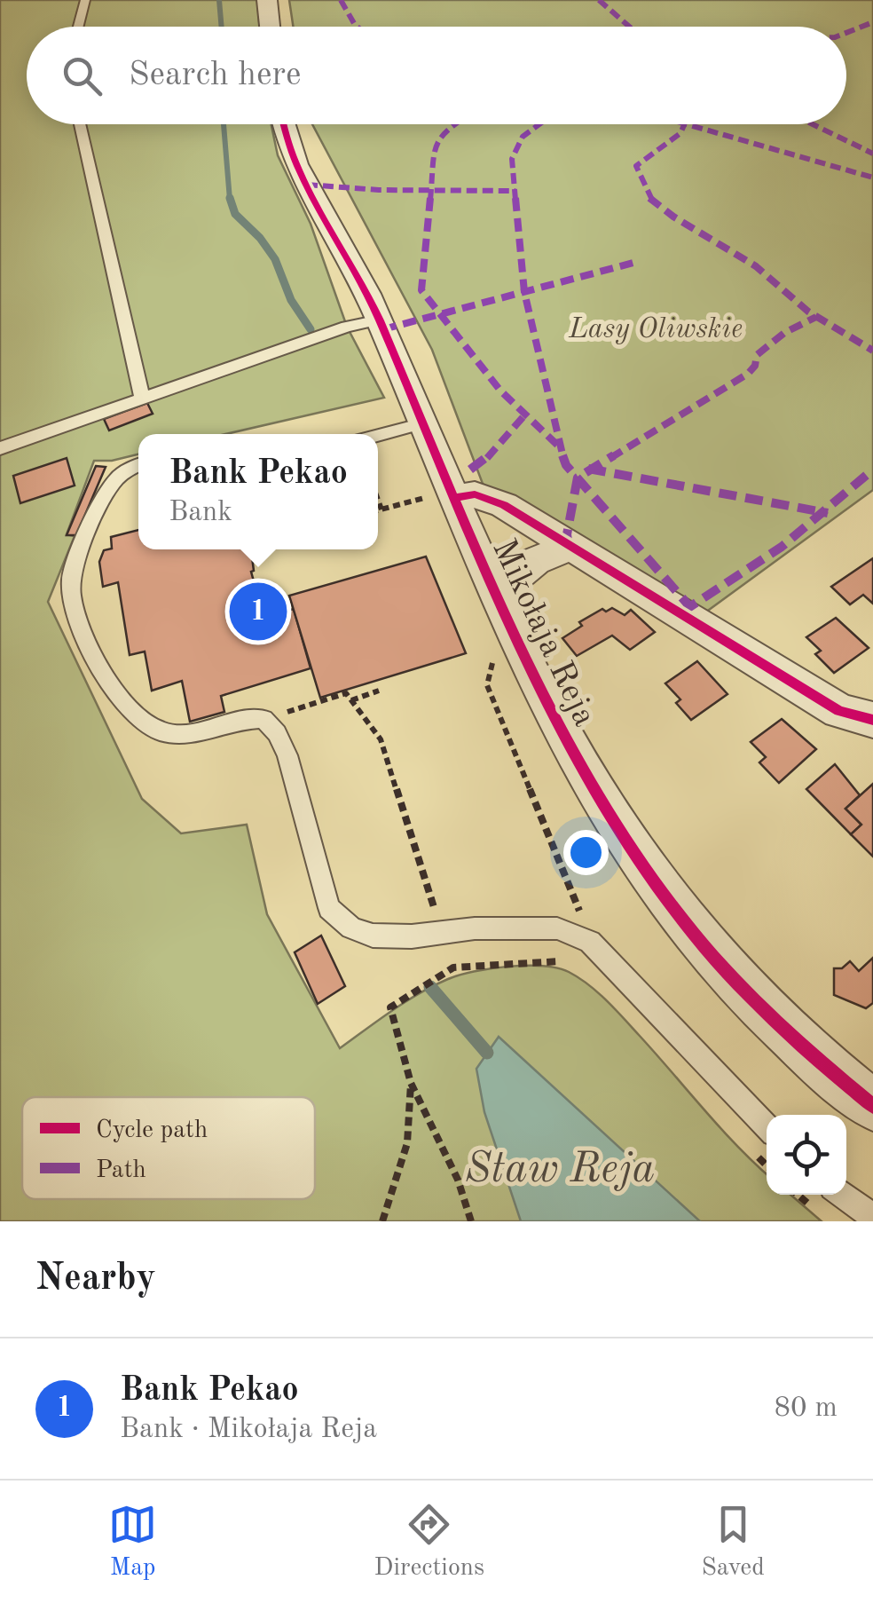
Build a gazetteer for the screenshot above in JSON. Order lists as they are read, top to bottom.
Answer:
{
  "streets": {
    "street": ["Mikołaja Reja"]
  },
  "water": ["Staw Reja"],
  "parks": ["Lasy Oliwskie"],
  "legend": ["Cycle path", "Path"],
  "page": {
    "search": "Search here",
    "popup": ["Bank Pekao", "Bank"],
    "pins": "1",
    "heading": "Nearby",
    "list": [
      {
        "mark": "1",
        "name": "Bank Pekao",
        "note": "Bank · Mikołaja Reja",
        "value": "80 m"
      }
    ],
    "nav": ["Map", "Directions", "Saved"]
  }
}
